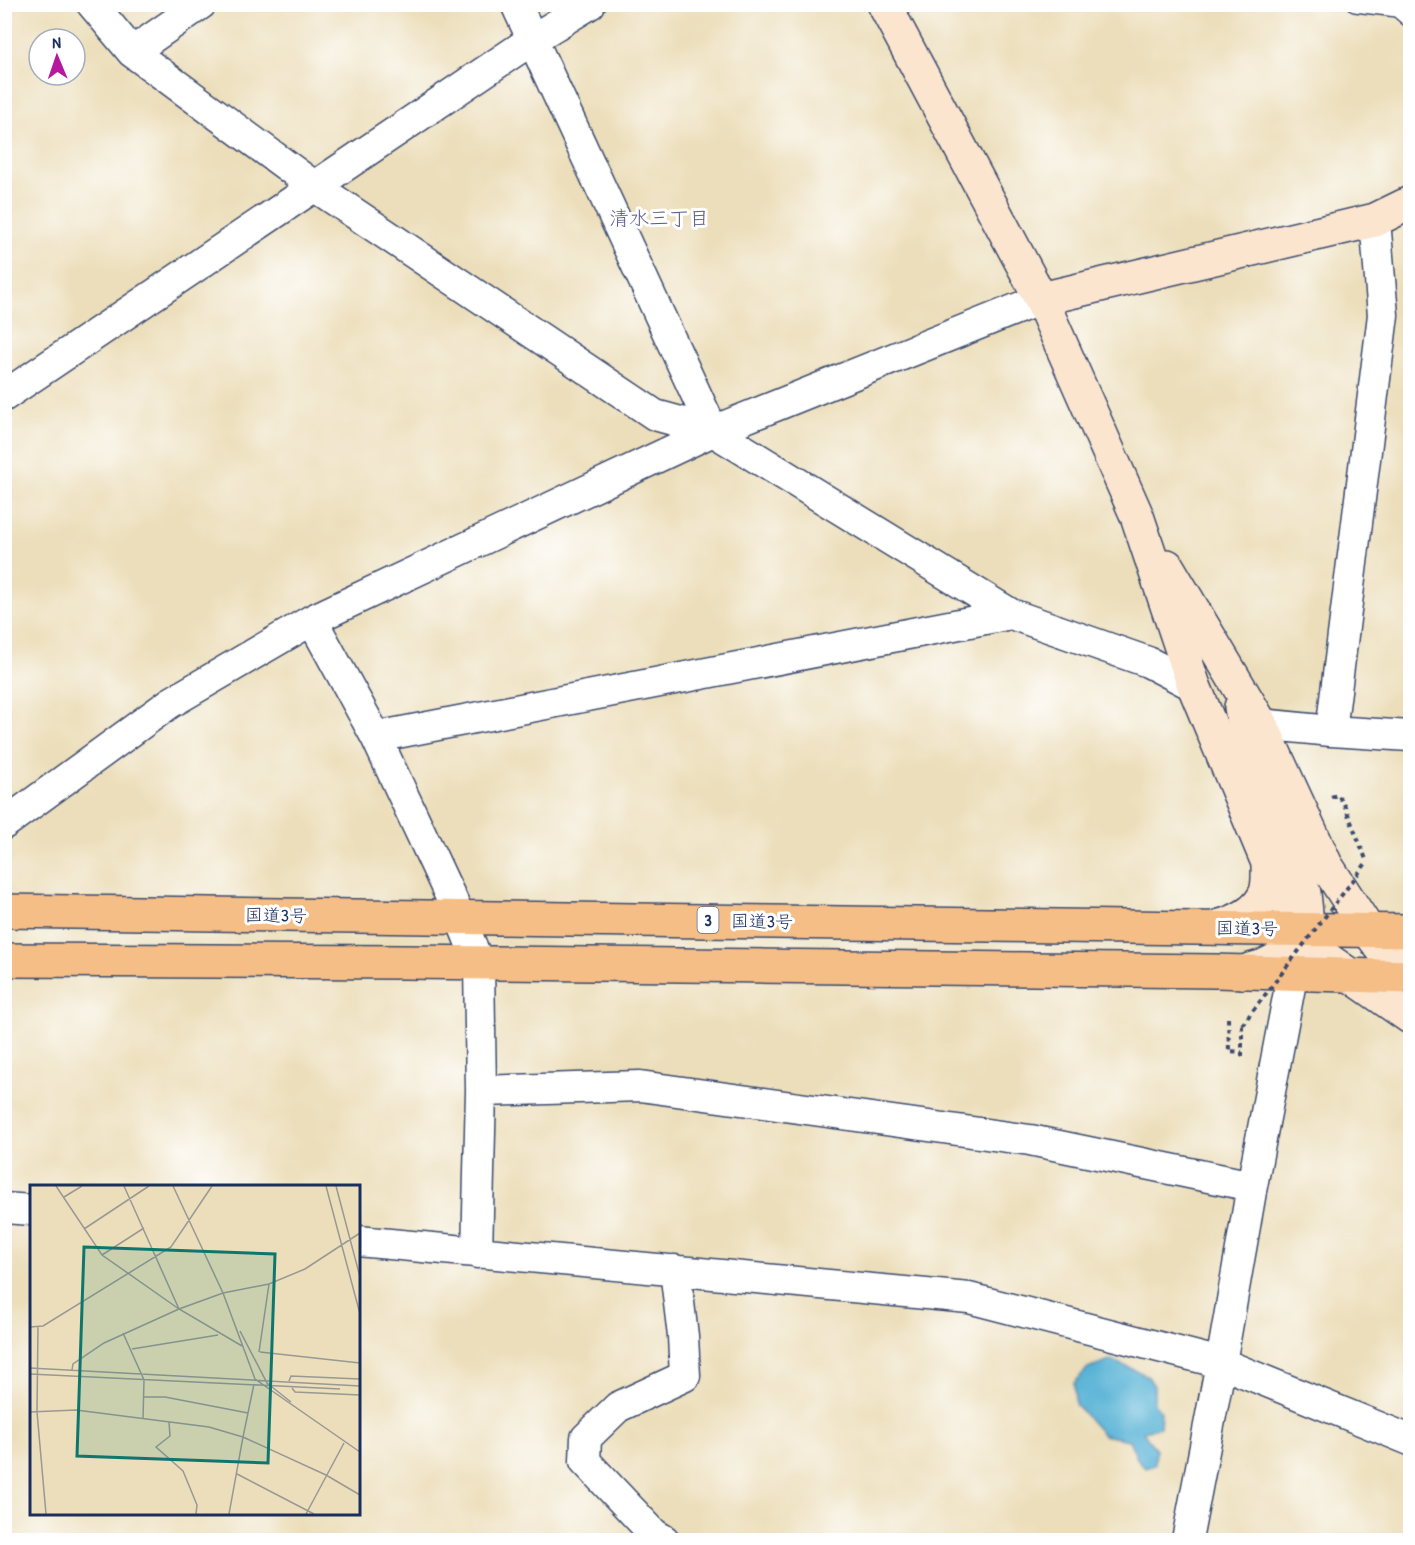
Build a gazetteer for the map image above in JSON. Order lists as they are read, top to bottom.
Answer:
{
  "streets": {
    "highway": ["国道3号", "3"]
  },
  "districts": ["清水三丁目"],
  "north": "top"
}
